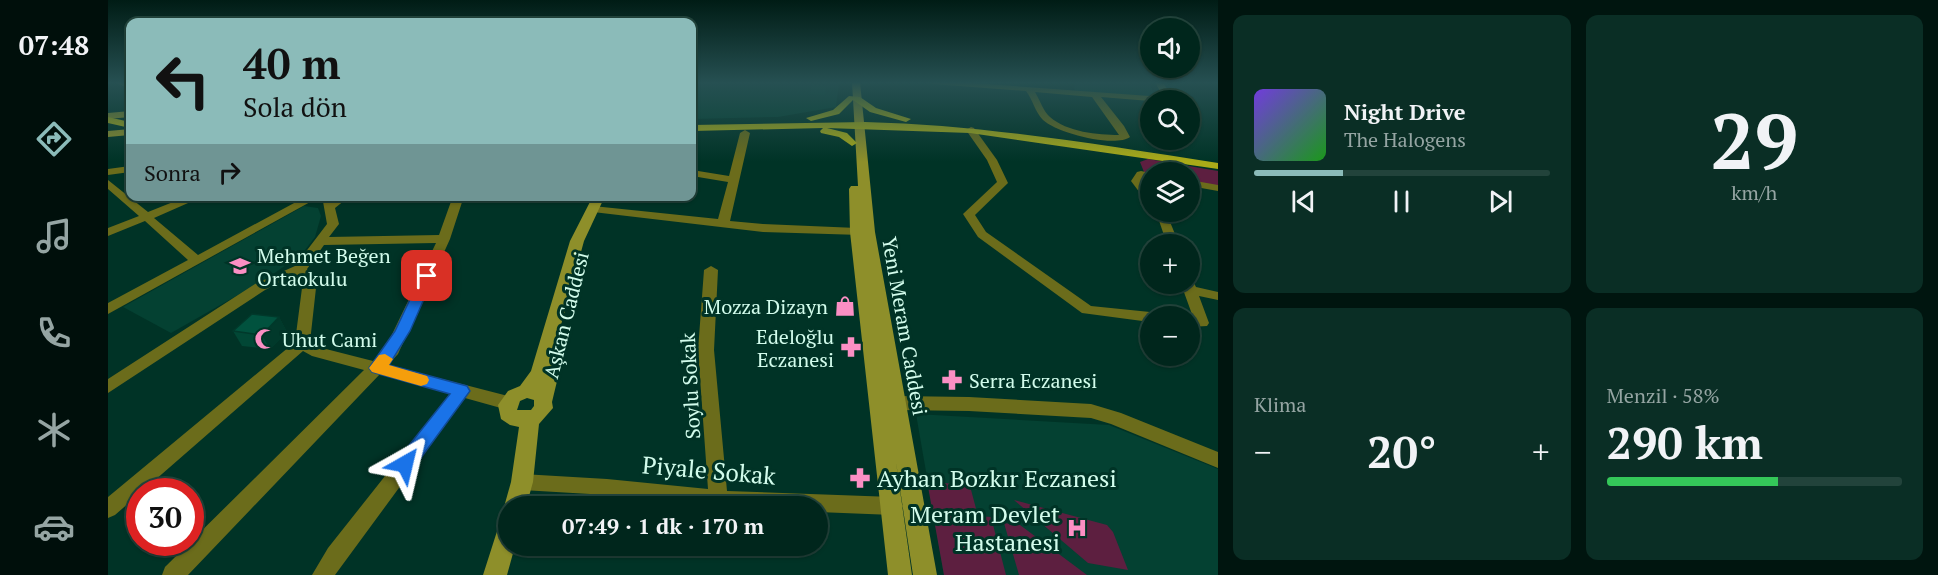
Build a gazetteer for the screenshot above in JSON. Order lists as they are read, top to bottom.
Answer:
{
  "streets": {
    "main road": ["Aşkan Caddesi", "Yeni Meram Caddesi"],
    "street": ["Soylu Sokak", "Piyale Sokak"]
  },
  "crossings": [
    ["Yeni Meram Caddesi", "Piyale Sokak"]
  ],
  "places": {
    "school or university": ["Mehmet Beğen Ortaokulu"],
    "shop": ["Mozza Dizayn"],
    "mosque": ["Uhut Cami"],
    "pharmacy": ["Edeloğlu Eczanesi", "Serra Eczanesi", "Ayhan Bozkır Eczanesi"],
    "hospital": ["Meram Devlet Hastanesi"]
  },
  "page": {
    "tabs": "07:48",
    "tile": [
      ["29", "km/h"],
      "Klima",
      ["Menzil · 58%", "290 km"]
    ],
    "map_buttons": ["+", "−"],
    "turn": ["40 m", "Sola dön"],
    "song": ["Night Drive", "The Halogens"],
    "then": "Sonra",
    "heat": ["−", "20°", "+"],
    "limit": "30",
    "trip": "07:49 · 1 dk · 170 m"
  }
}
